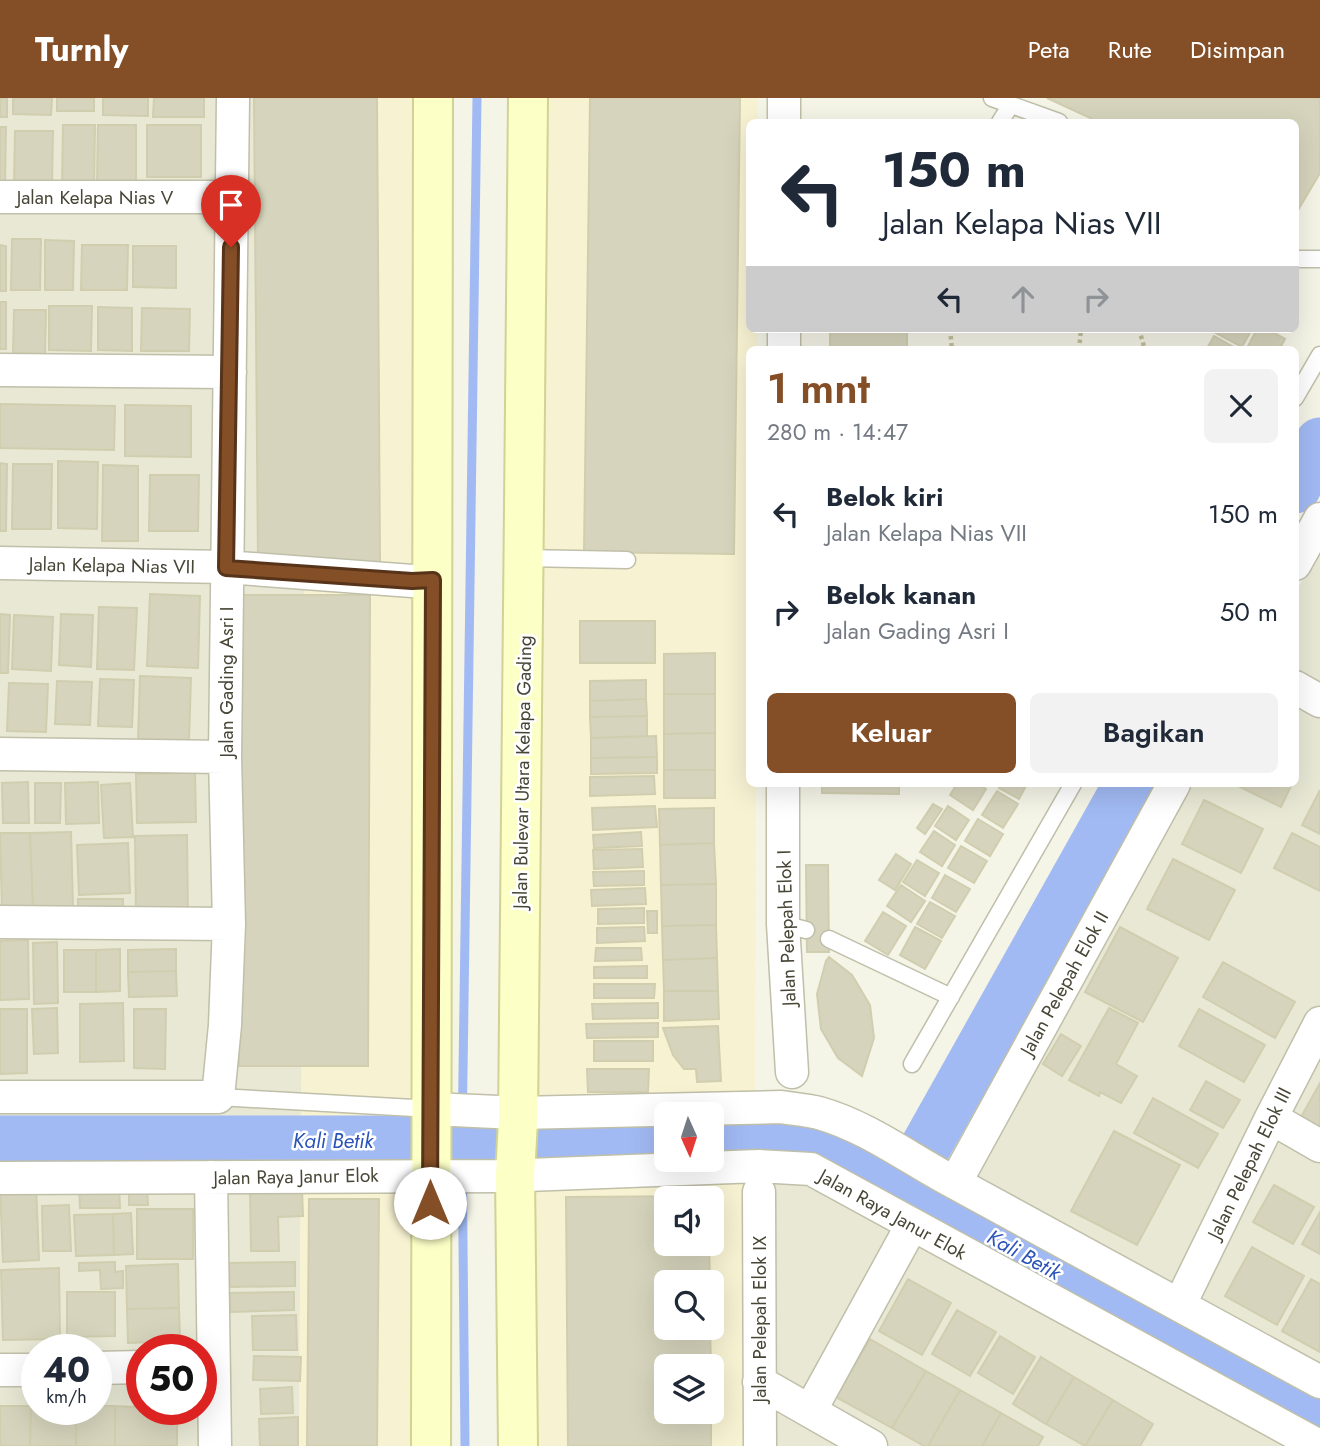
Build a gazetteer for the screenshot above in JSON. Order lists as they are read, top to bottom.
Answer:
{
  "streets": {
    "main road": ["Jalan Bulevar Utara Kelapa Gading"],
    "street": [
      "Jalan Kelapa Nias V",
      "Jalan Kelapa Nias VII",
      "Jalan Gading Asri I",
      "Jalan Pelepah Elok I",
      "Jalan Pelepah Elok II",
      "Jalan Pelepah Elok III",
      "Jalan Raya Janur Elok",
      "Jalan Pelepah Elok IX"
    ]
  },
  "crossings": [
    ["Jalan Kelapa Nias V", "Jalan Gading Asri I"],
    ["Jalan Kelapa Nias VII", "Jalan Gading Asri I"],
    ["Jalan Bulevar Utara Kelapa Gading", "Jalan Raya Janur Elok"]
  ],
  "water": ["Kali Betik"],
  "north": "bottom",
  "page": {
    "header": "Turnly",
    "nav": ["Peta", "Rute", "Disimpan"],
    "turn": ["150 m", "Jalan Kelapa Nias VII"],
    "heading": ["1 mnt", "280 m · 14:47"],
    "list": [
      {
        "name": "Belok kiri",
        "note": "Jalan Kelapa Nias VII",
        "value": "150 m"
      },
      {
        "name": "Belok kanan",
        "note": "Jalan Gading Asri I",
        "value": "50 m"
      }
    ],
    "buttons": ["Keluar", "Bagikan"],
    "speed": "40 km/h",
    "limit": "50"
  }
}
